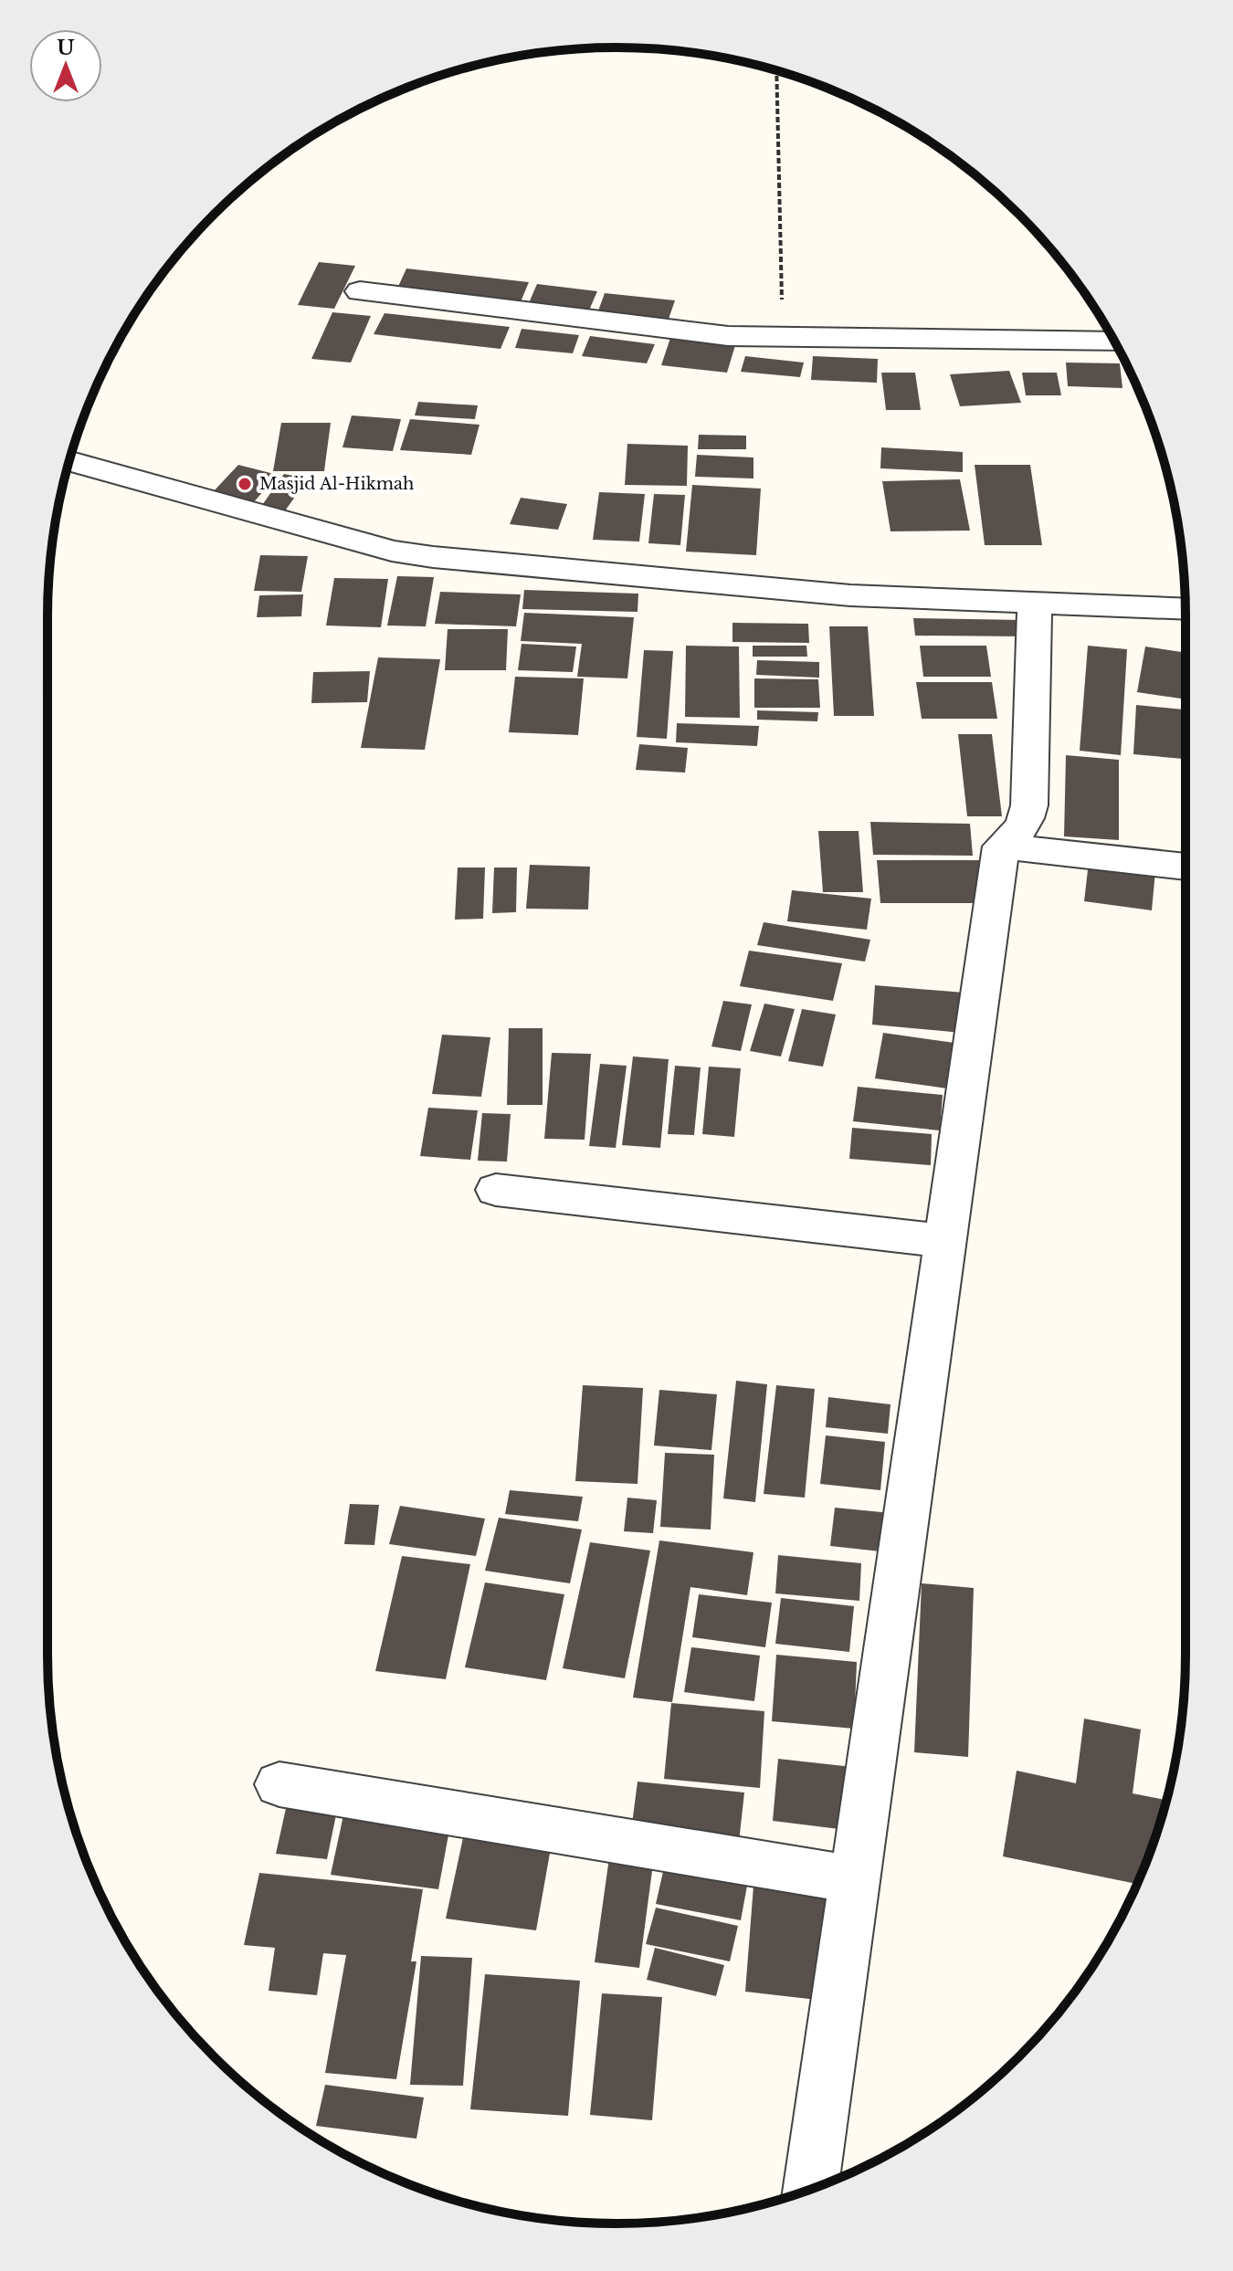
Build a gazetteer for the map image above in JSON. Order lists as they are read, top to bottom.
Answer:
{
  "places": ["Masjid Al-Hikmah"],
  "north": "top"
}
